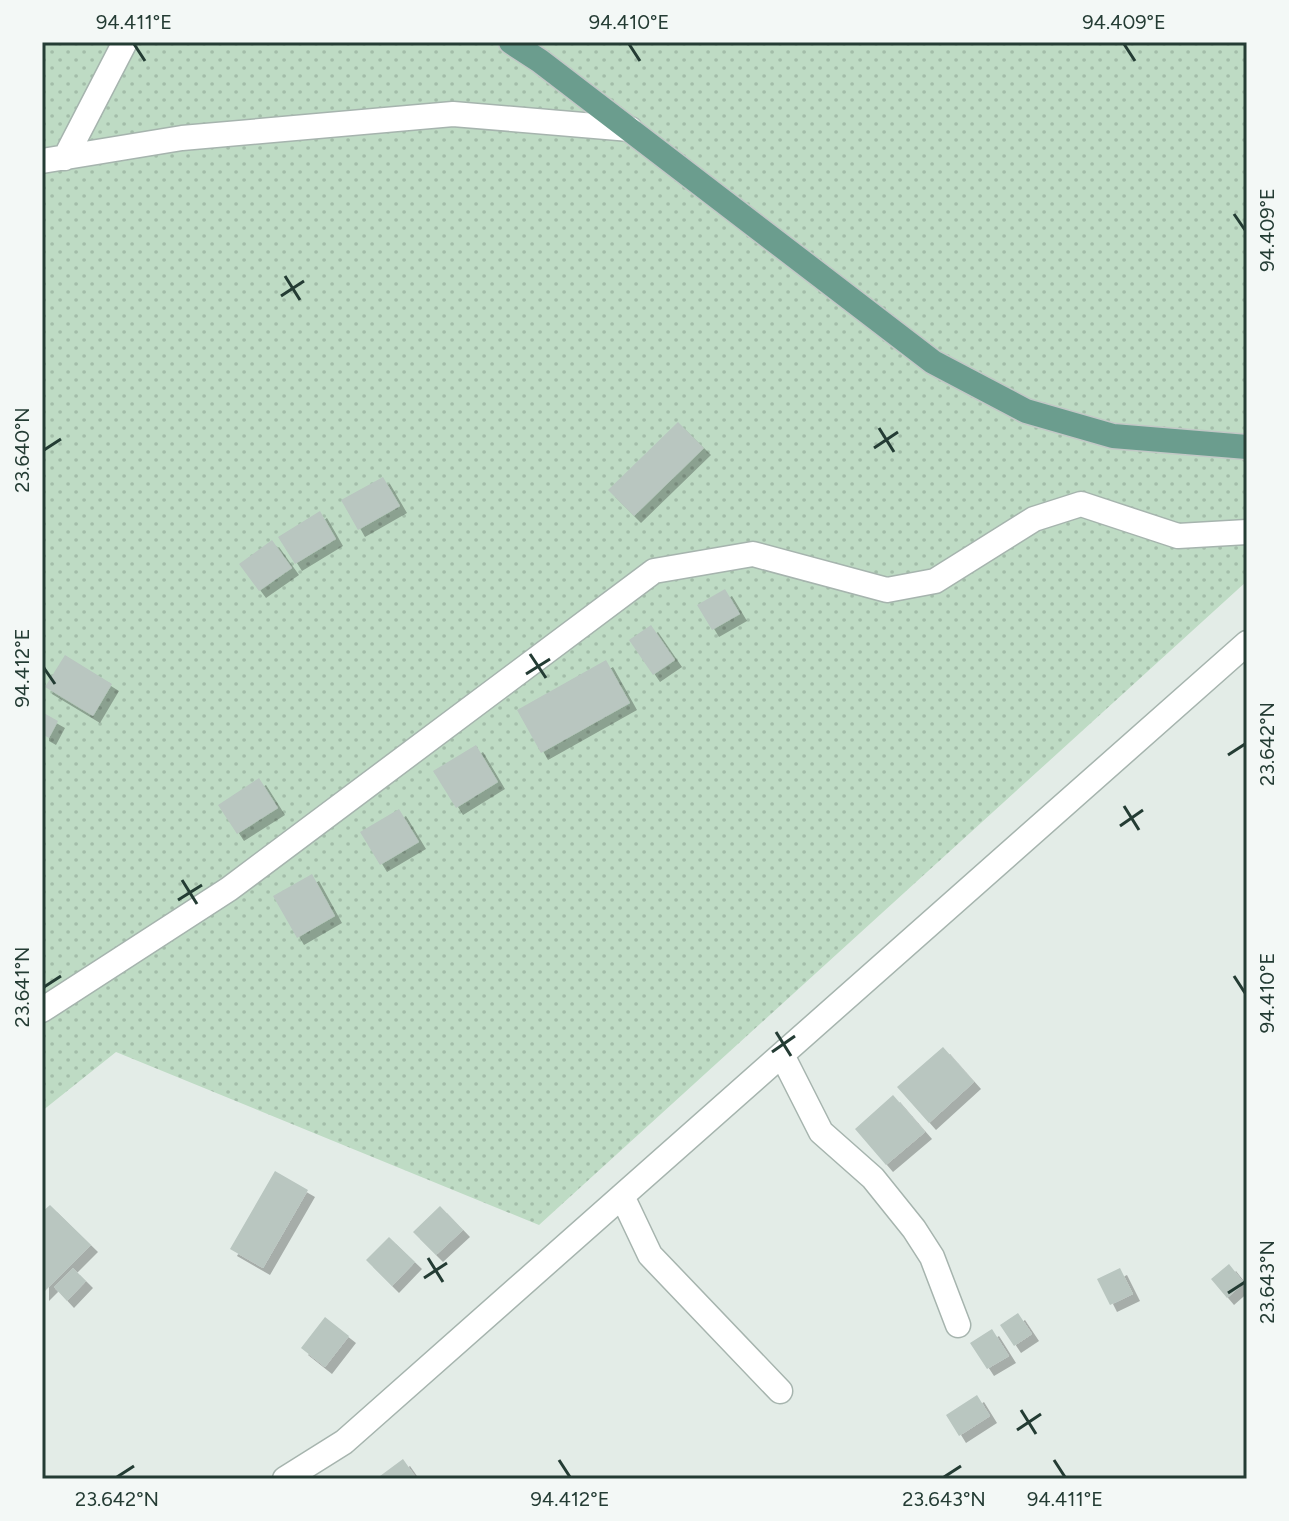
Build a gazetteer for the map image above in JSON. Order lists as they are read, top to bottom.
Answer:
{
  "coordinates": [
    "94.411°E",
    "94.410°E",
    "94.409°E",
    "23.640°N",
    "94.412°E",
    "23.642°N",
    "23.641°N",
    "23.643°N"
  ]
}
